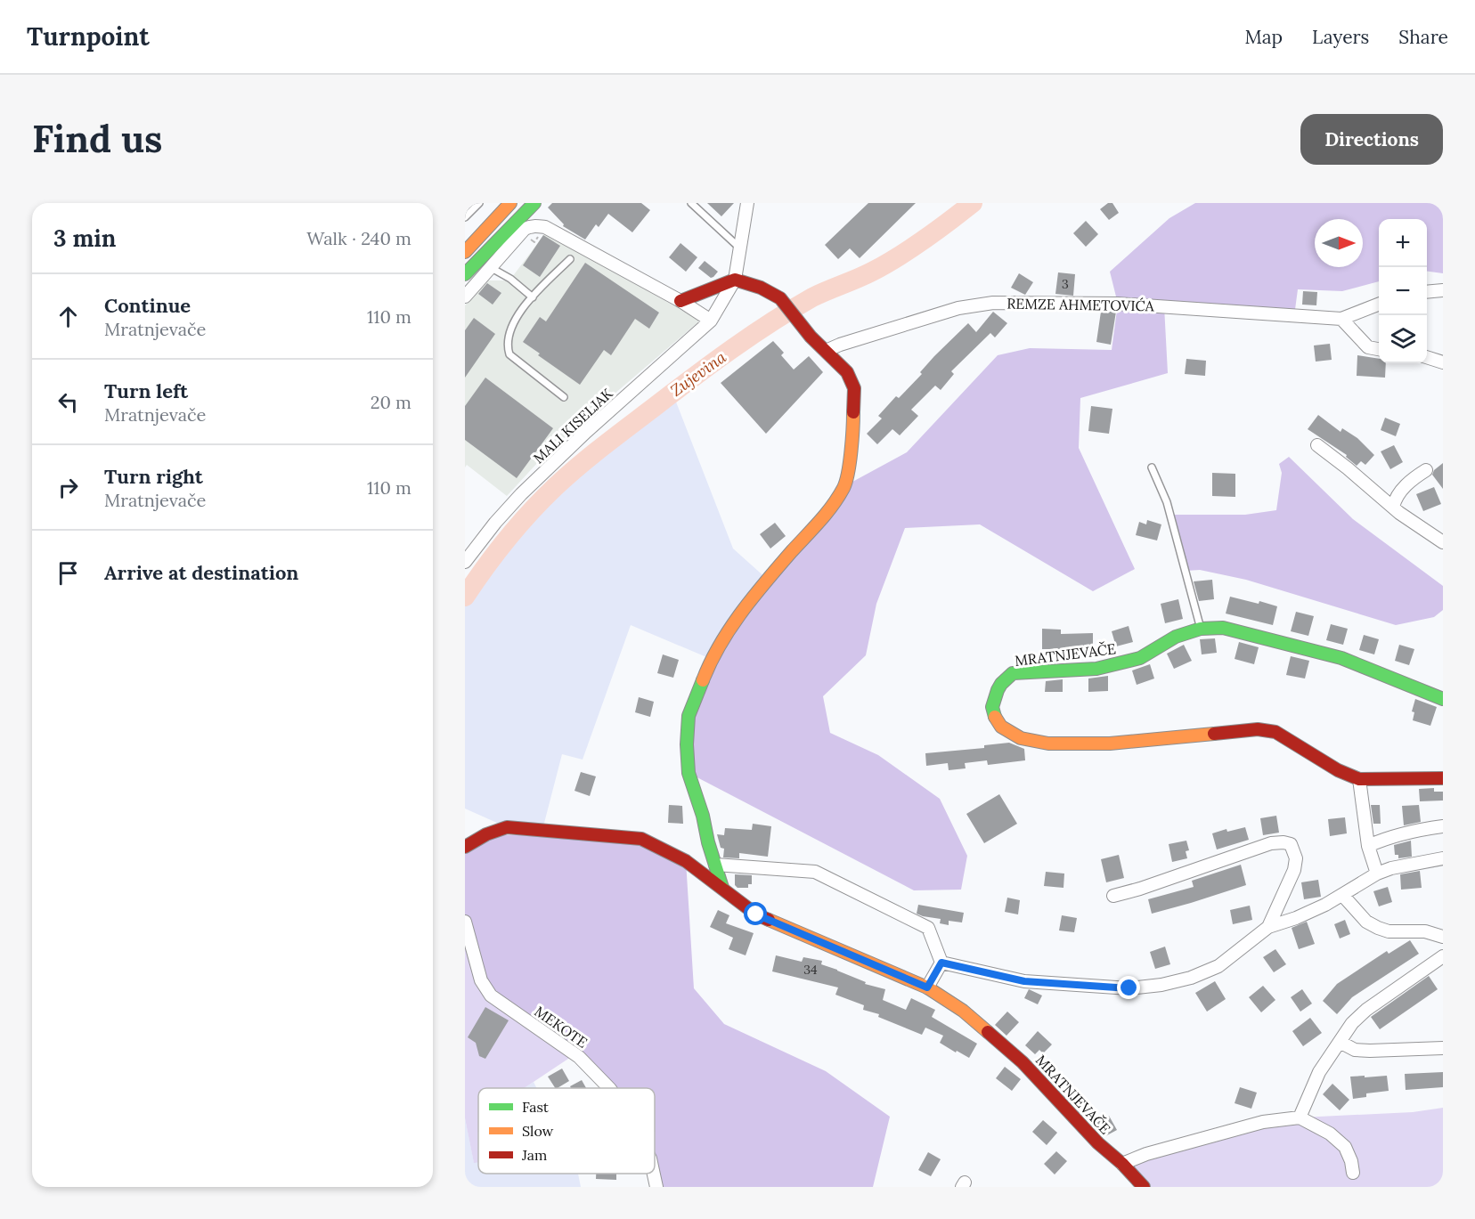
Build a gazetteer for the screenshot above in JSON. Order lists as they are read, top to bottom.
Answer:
{
  "streets": {
    "main road": ["MRATNJEVAČE"],
    "street": ["REMZE AHMETOVIĆA", "MALI KISELJAK", "MEKOTE"]
  },
  "water": ["Zujevina"],
  "house_numbers": ["3", "34"],
  "legend": ["Fast", "Slow", "Jam"],
  "north": "right",
  "page": {
    "header": "Turnpoint",
    "nav": ["Map", "Layers", "Share"],
    "buttons": "Directions",
    "title": "Find us",
    "heading": ["3 min", "Walk · 240 m"],
    "map_buttons": ["+", "−"],
    "list": [
      ["Continue", "Mratnjevače", "110 m"],
      ["Turn left", "Mratnjevače", "20 m"],
      ["Turn right", "Mratnjevače", "110 m"],
      "Arrive at destination"
    ]
  }
}
